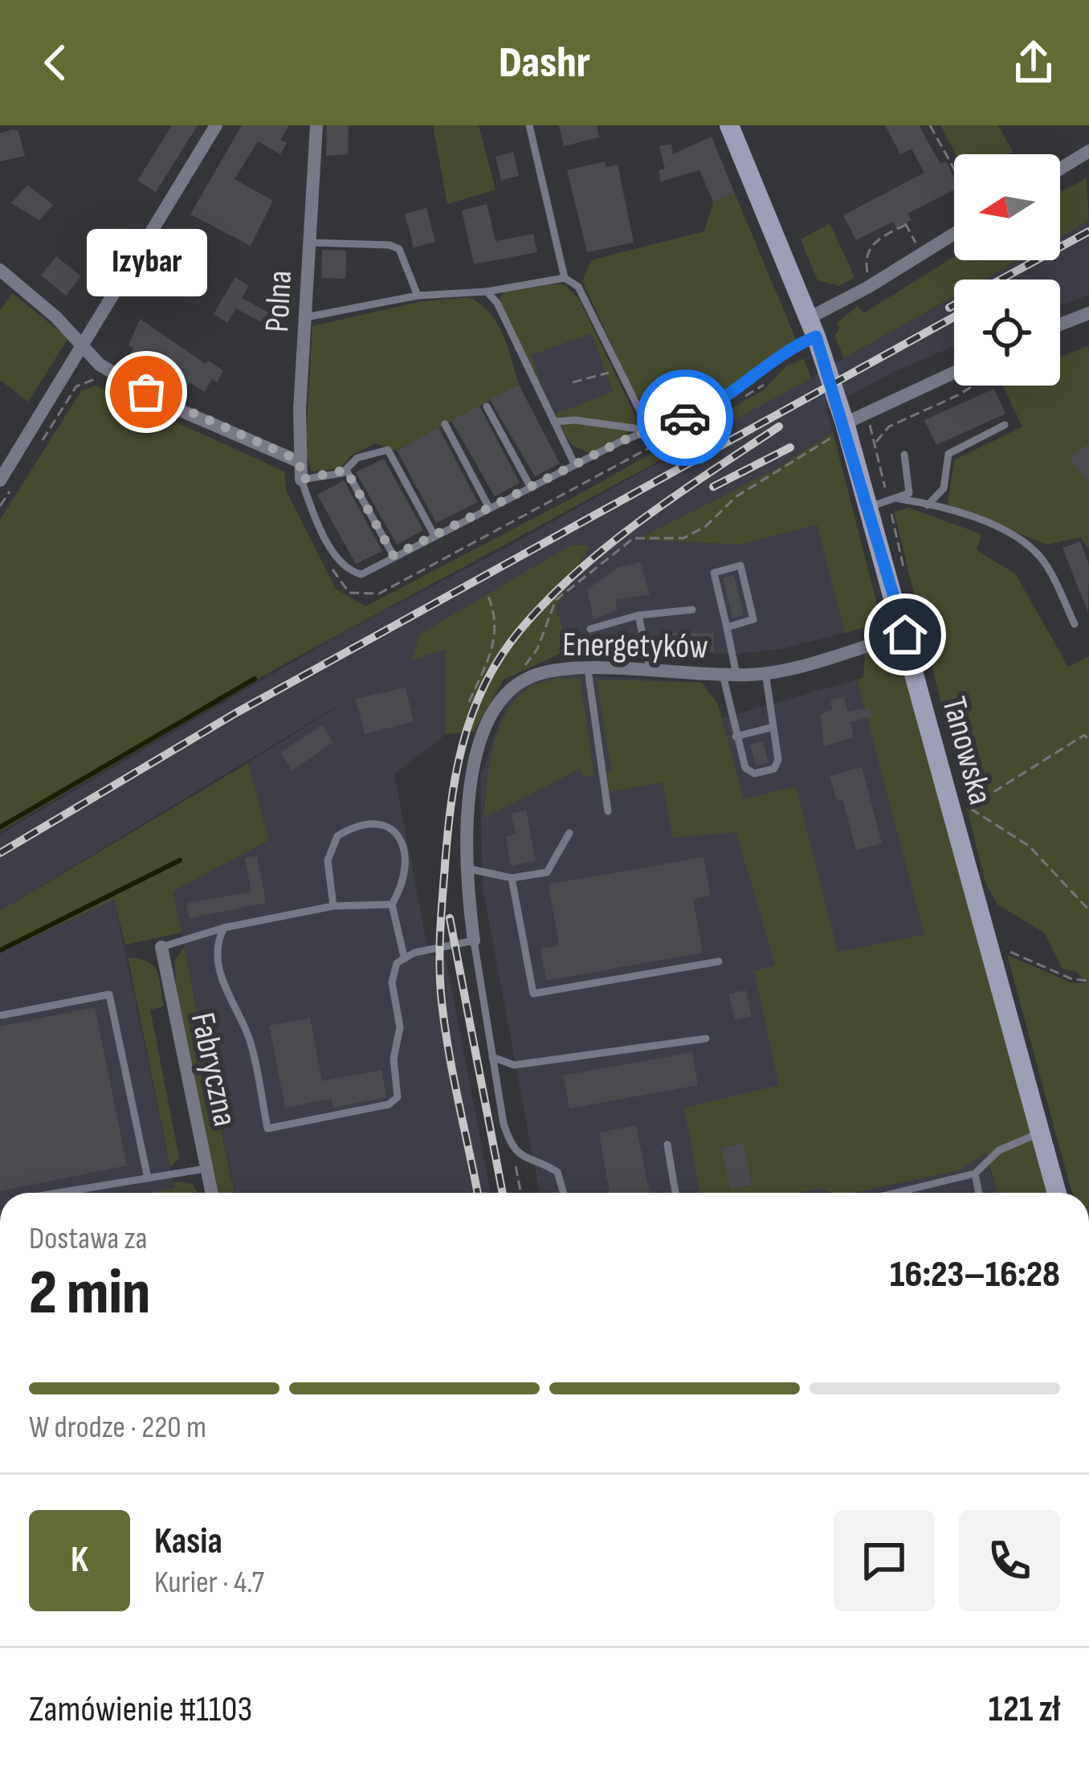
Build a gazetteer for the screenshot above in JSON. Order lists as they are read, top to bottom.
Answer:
{
  "streets": {
    "main road": ["Tanowska"],
    "street": ["Polna", "Energetyków", "Fabryczna"]
  },
  "crossings": [
    ["Energetyków", "Tanowska"]
  ],
  "places": ["Izybar"],
  "north": "left",
  "page": {
    "header": "Dashr",
    "bubble": "Izybar",
    "heading": ["2 min", "Dostawa za", "16:23–16:28"],
    "panel": [
      "Kasia",
      "Kurier · 4.7",
      "Zamówienie #1103",
      "121 zł"
    ],
    "bar": "W drodze · 220 m",
    "round": "K"
  }
}
